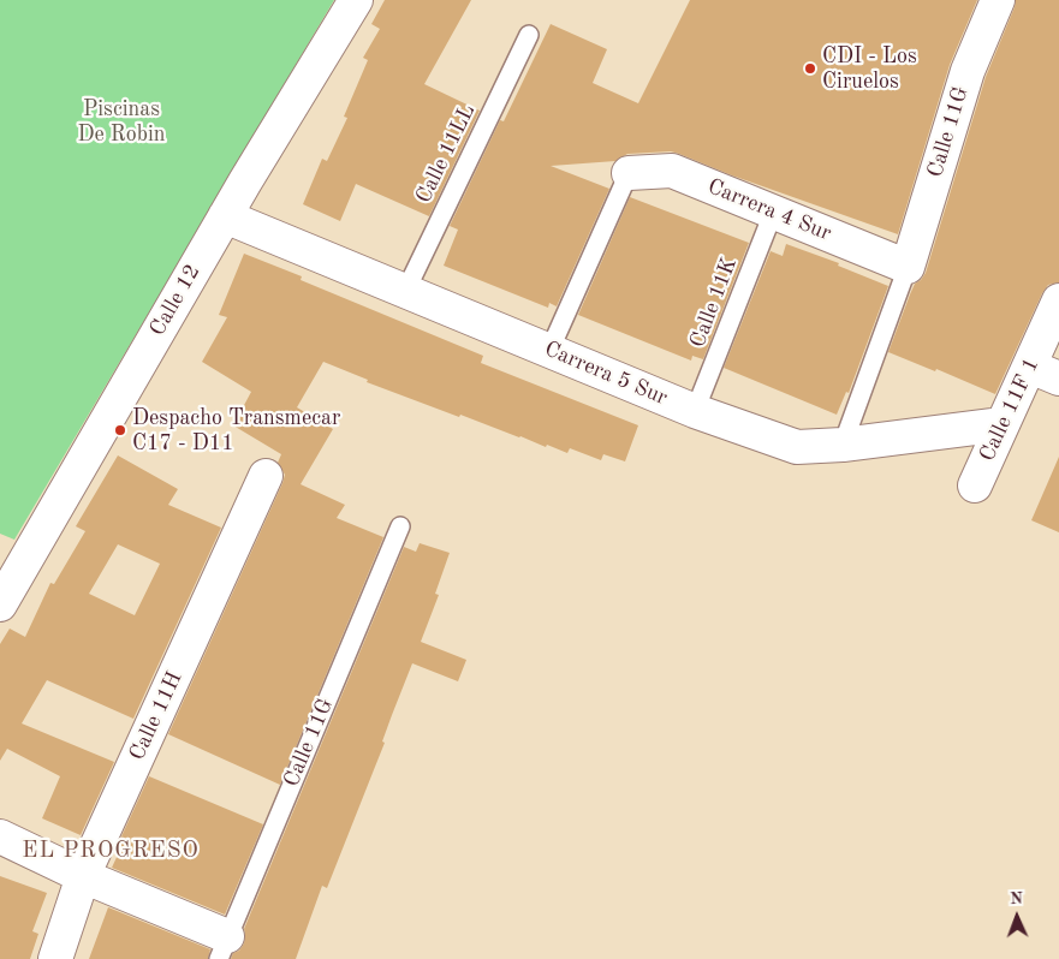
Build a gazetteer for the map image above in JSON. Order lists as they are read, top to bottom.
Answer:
{
  "streets": {
    "street": [
      "Calle 11G",
      "Carrera 4 Sur",
      "Calle 12",
      "Carrera 5 Sur",
      "Calle 11F 1",
      "Calle 11H"
    ],
    "lane": ["Calle 11LL", "Calle 11K"]
  },
  "crossings": [
    ["Calle 11G", "Carrera 4 Sur"],
    ["Calle 11LL", "Carrera 5 Sur"],
    ["Carrera 4 Sur", "Calle 11K"],
    ["Calle 12", "Carrera 5 Sur"],
    ["Calle 11K", "Carrera 5 Sur"],
    ["Carrera 5 Sur", "Calle 11F 1"]
  ],
  "districts": ["EL PROGRESO"],
  "parks": ["Piscinas De Robin"],
  "places": ["CDI - Los Ciruelos", "Despacho Transmecar C17 - D11"],
  "north": "top"
}
